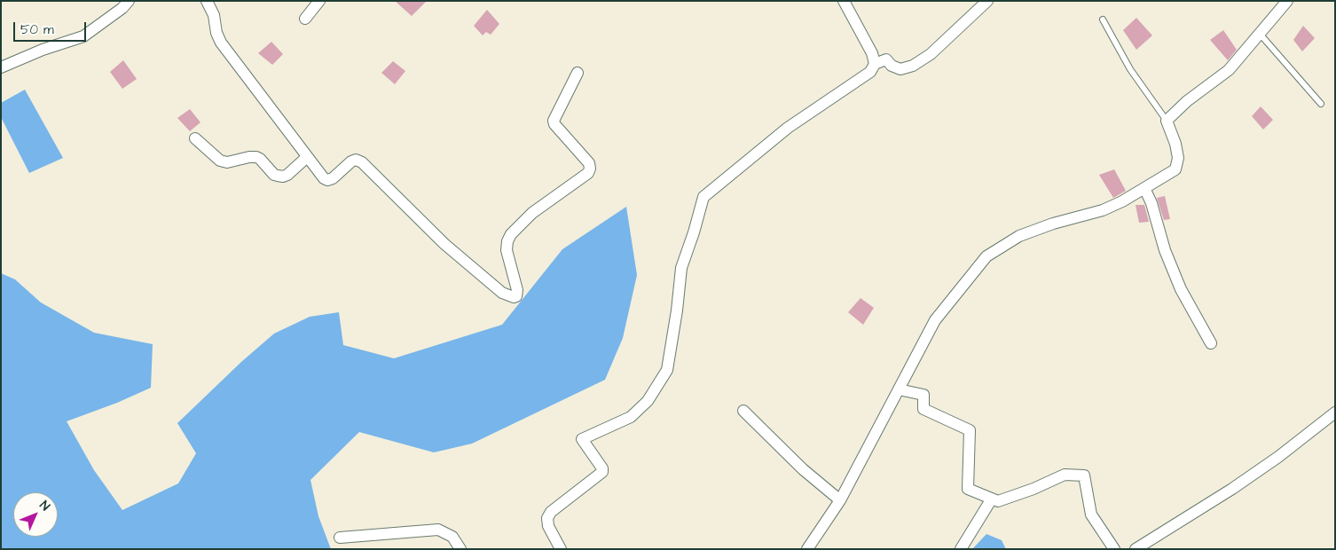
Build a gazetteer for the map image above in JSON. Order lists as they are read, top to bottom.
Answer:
{
  "scale_bar": "50 m",
  "north": "top right"
}
